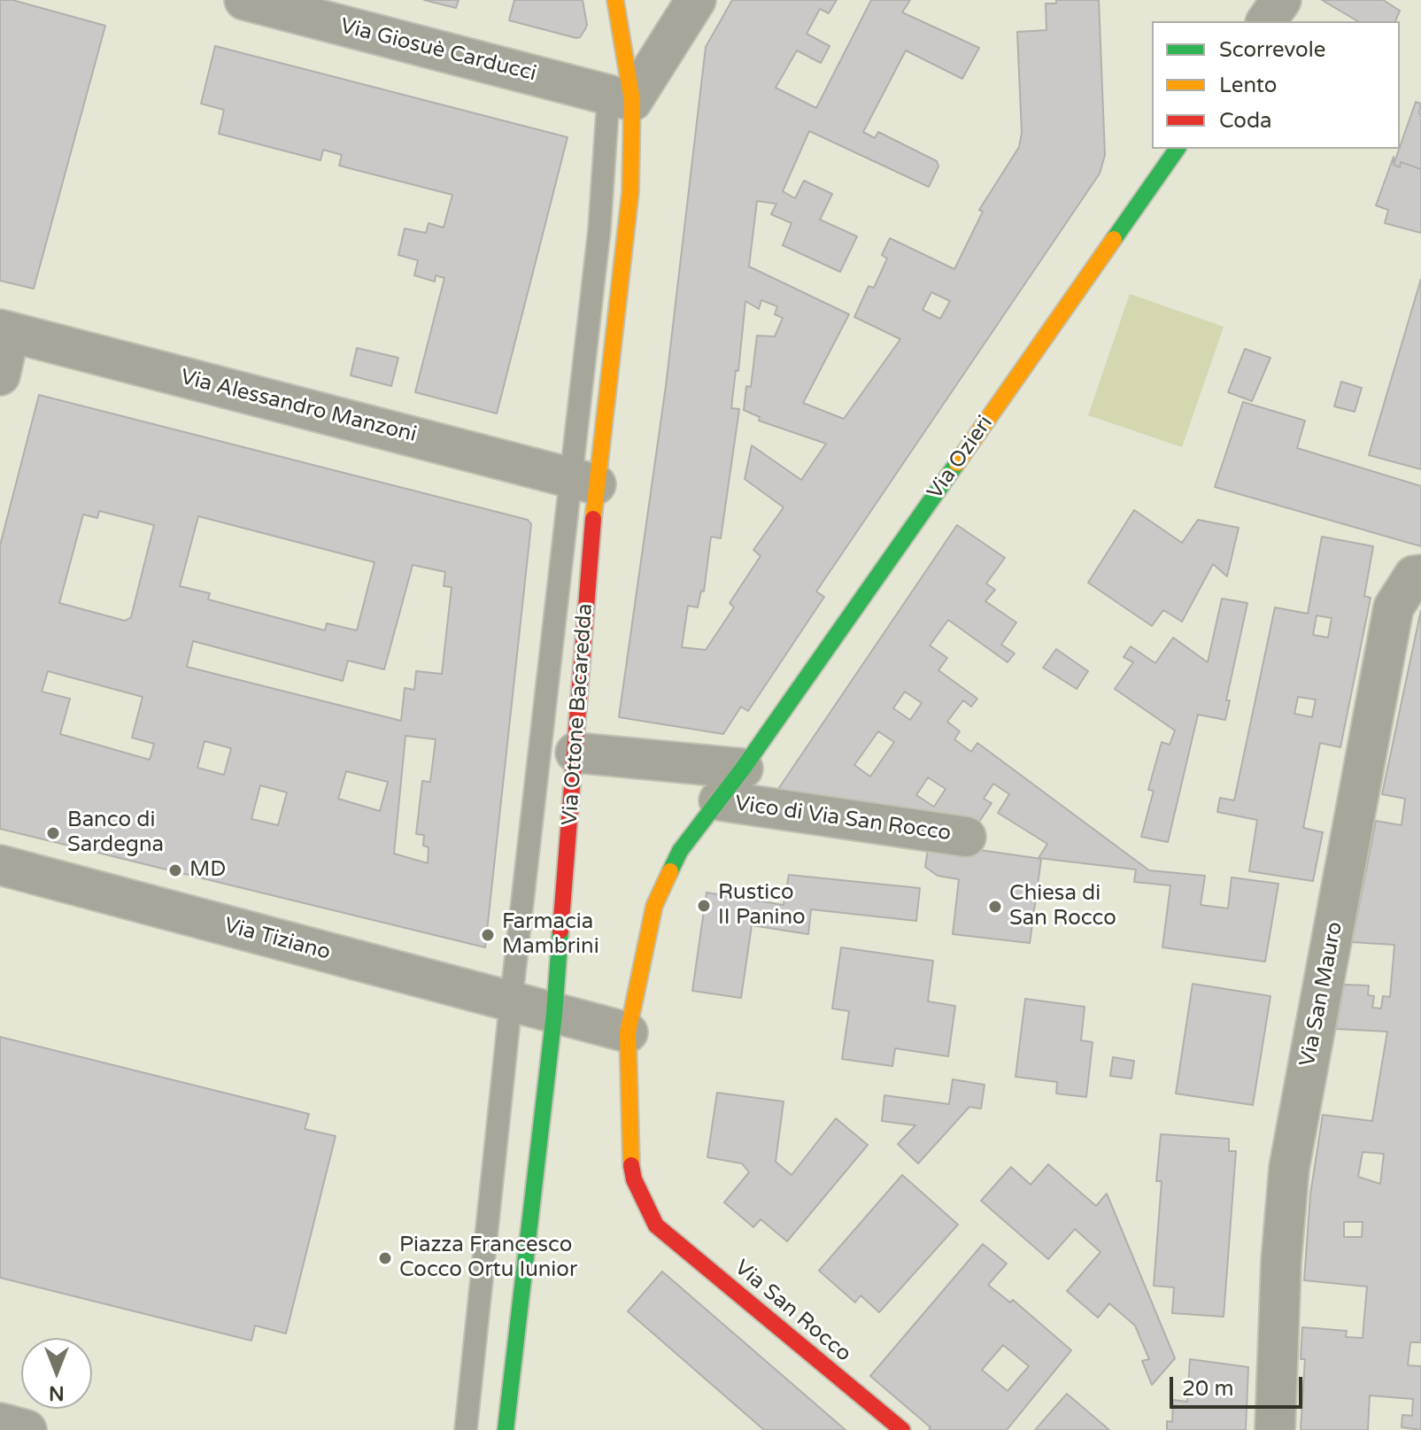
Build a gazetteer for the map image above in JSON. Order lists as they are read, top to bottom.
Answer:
{
  "streets": {
    "street": [
      "Via Giosuè Carducci",
      "Via Alessandro Manzoni",
      "Via Ozieri",
      "Via Ottone Bacaredda",
      "Vico di Via San Rocco",
      "Via Tiziano",
      "Via San Mauro",
      "Via San Rocco"
    ]
  },
  "crossings": [
    ["Via Alessandro Manzoni", "Via Ottone Bacaredda"],
    ["Via Ozieri", "Vico di Via San Rocco"],
    ["Via Ozieri", "Via Tiziano"],
    ["Via Ozieri", "Via San Rocco"],
    ["Via Ottone Bacaredda", "Via Tiziano"]
  ],
  "places": [
    "Banco di Sardegna",
    "MD",
    "Rustico II Panino",
    "Chiesa di San Rocco",
    "Farmacia Mambrini",
    "Piazza Francesco Cocco Ortu Iunior"
  ],
  "legend": ["Scorrevole", "Lento", "Coda"],
  "scale_bar": "20 m",
  "north": "bottom"
}
